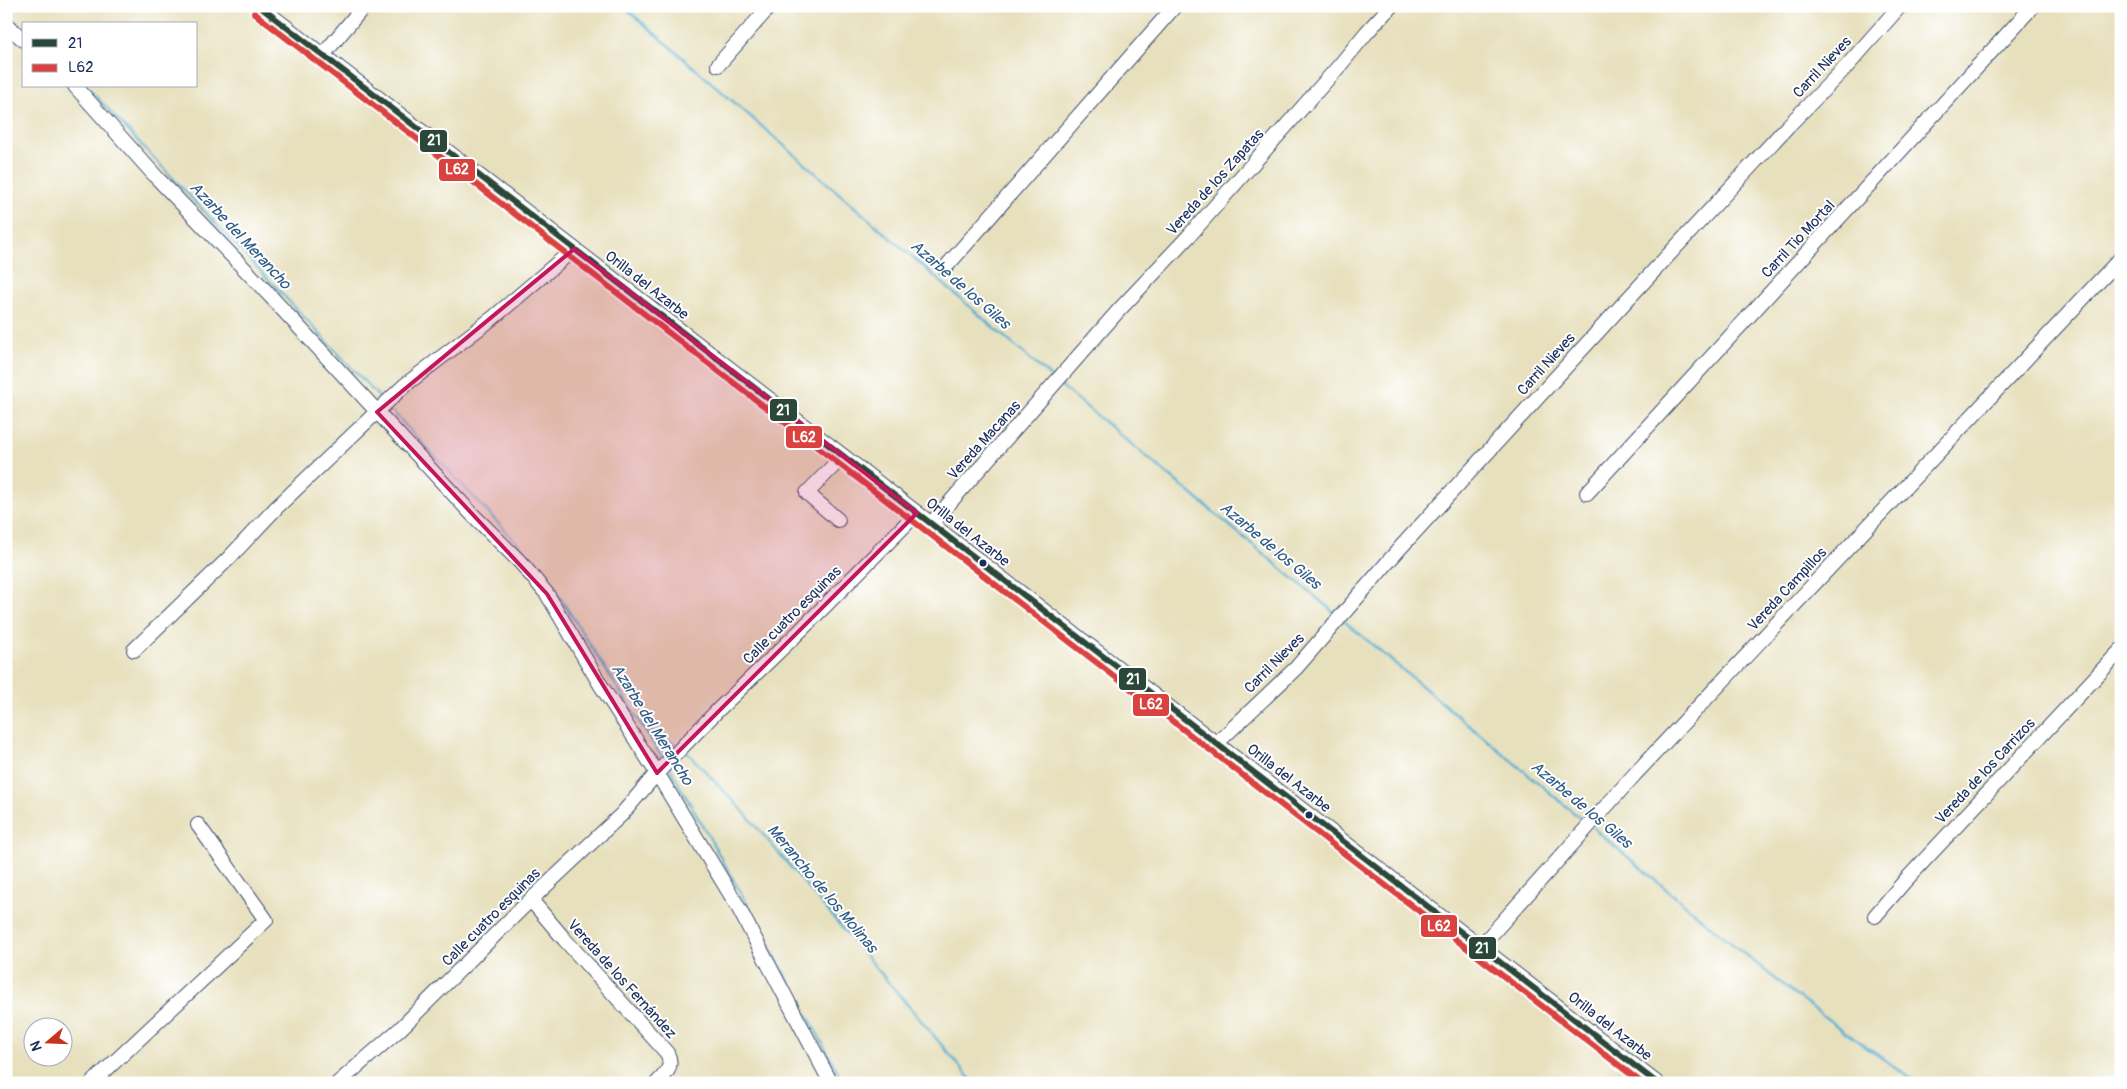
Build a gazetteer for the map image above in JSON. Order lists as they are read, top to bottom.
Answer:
{
  "streets": {
    "street": [
      "Carril Nieves",
      "Vereda de los Zapatas",
      "Carril Tio Mortal",
      "Orilla del Azarbe",
      "Vereda Macanas",
      "Vereda Campillos",
      "Calle cuatro esquinas",
      "Vereda de los Carrizos",
      "Vereda de los Fernández"
    ]
  },
  "crossings": [
    ["Carril Nieves", "Orilla del Azarbe"],
    ["Vereda de los Zapatas", "Vereda Macanas"],
    ["Orilla del Azarbe", "Vereda Macanas"],
    ["Orilla del Azarbe", "Vereda Campillos"],
    ["Orilla del Azarbe", "Calle cuatro esquinas"],
    ["Calle cuatro esquinas", "Vereda de los Fernández"]
  ],
  "water": ["Azarbe del Merancho", "Azarbe de los Giles", "Merancho de los Molinas"],
  "lines": ["transit line 21", "transit line L62"],
  "legend": ["21", "L62"],
  "north": "left"
}
